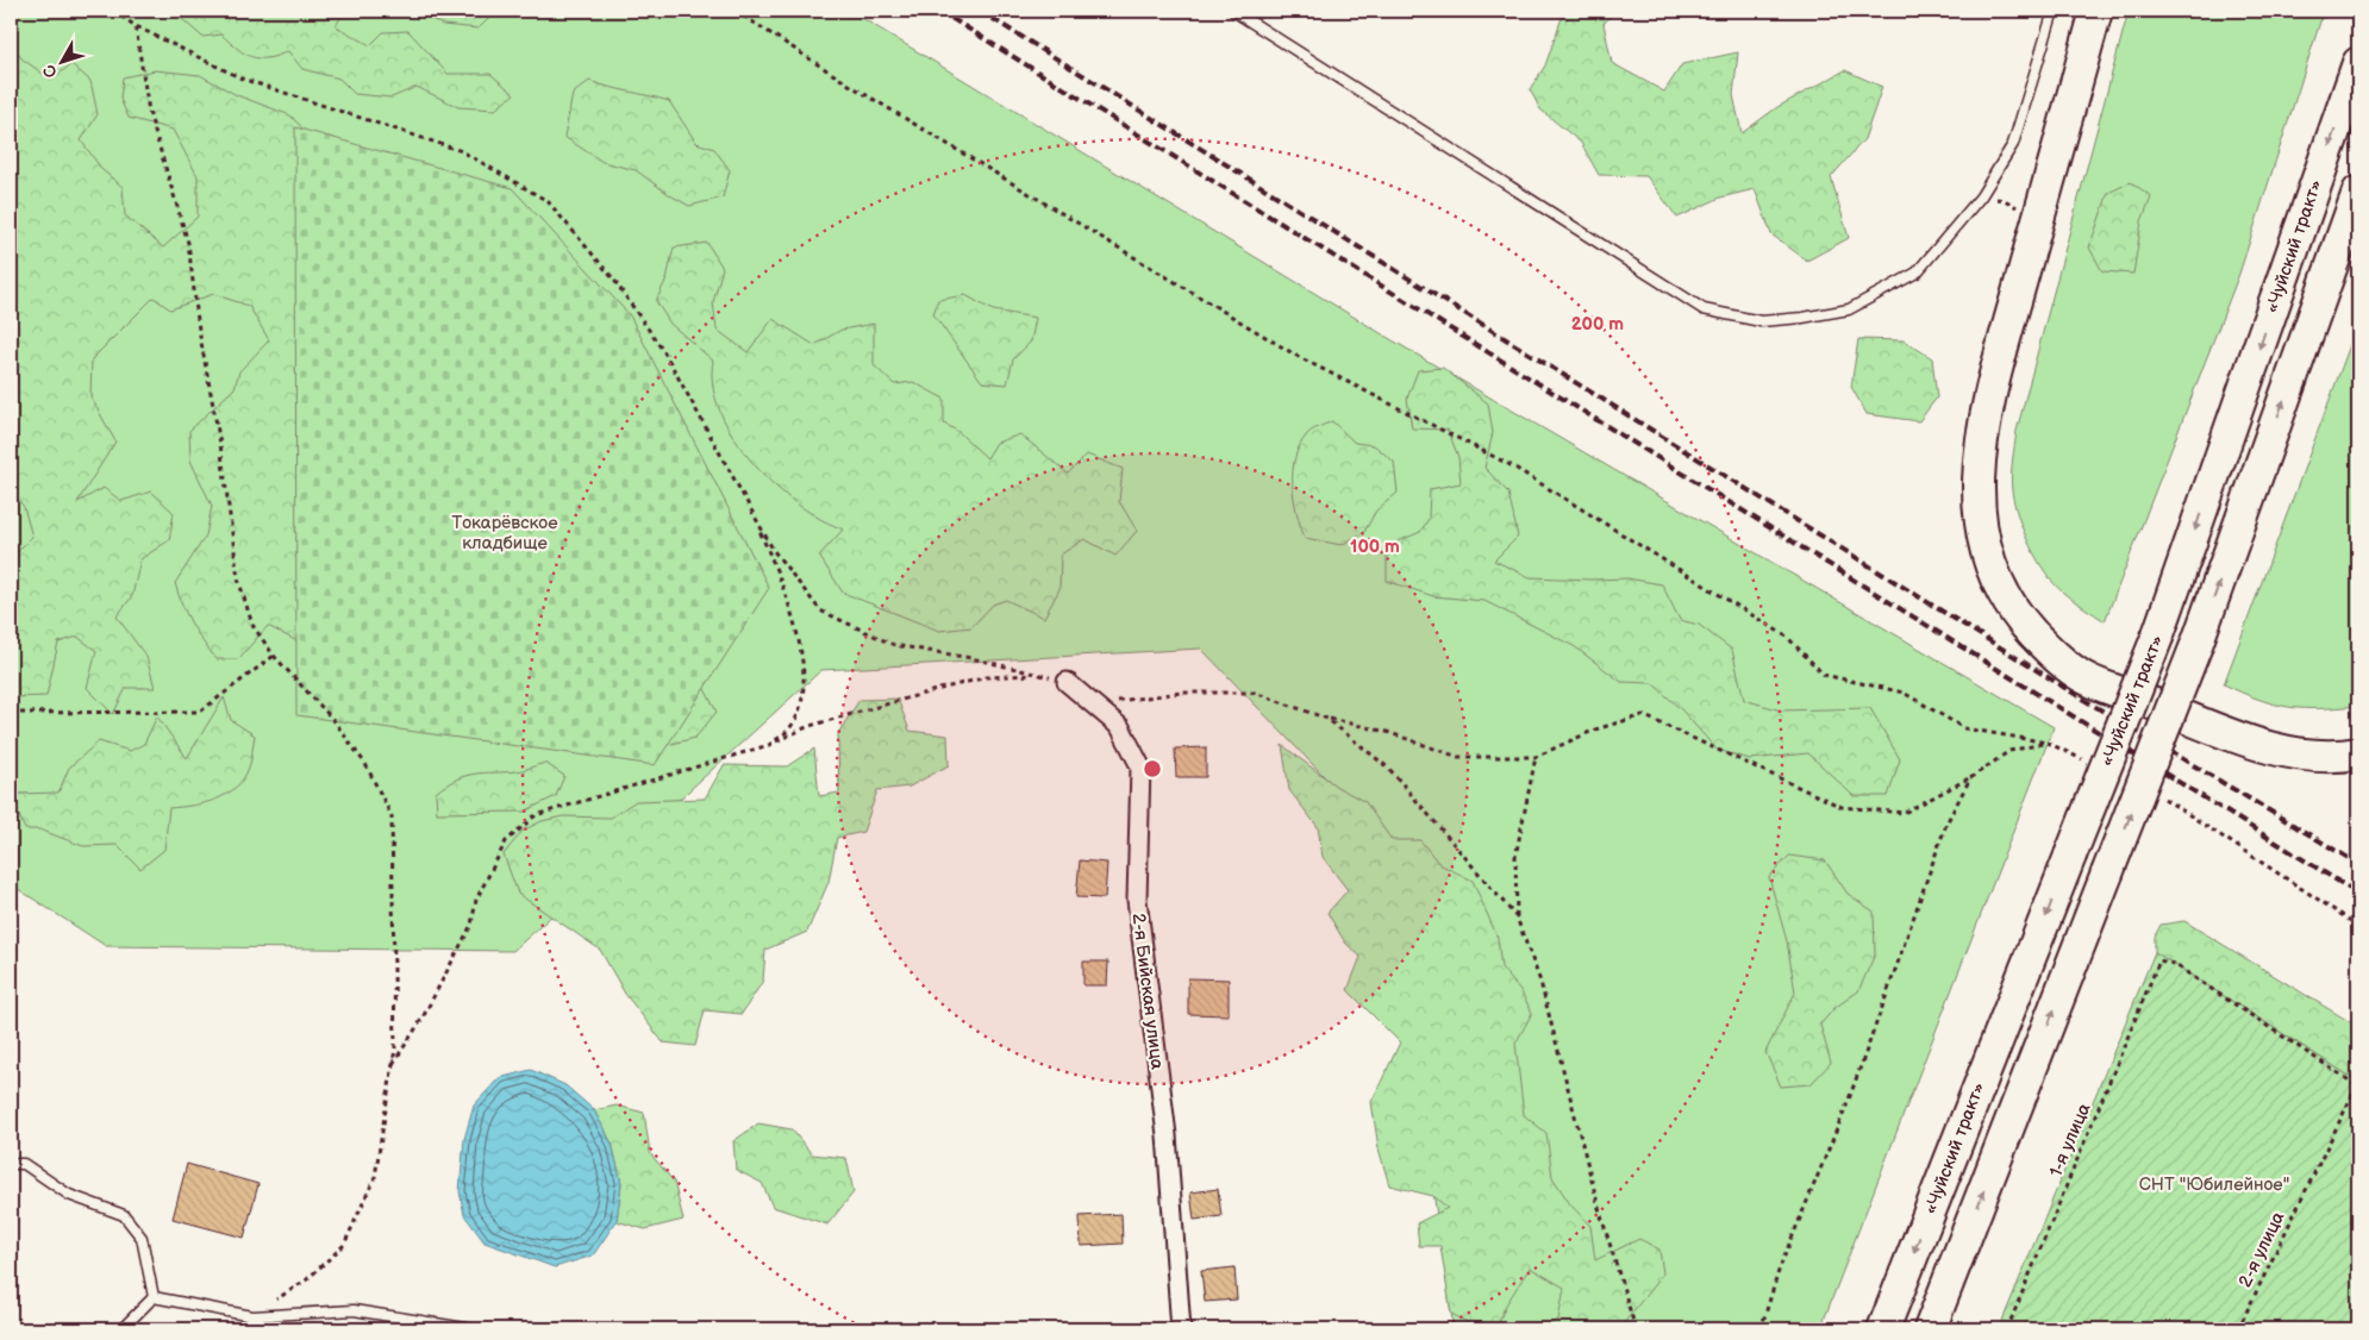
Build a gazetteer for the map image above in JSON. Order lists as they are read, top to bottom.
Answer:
{
  "streets": {
    "highway": ["«Чуйский тракт»"],
    "street": ["2-я Бийская улица"],
    "path": ["1-я улица", "2-я улица"]
  },
  "crossings": [
    ["1-я улица", "2-я улица"]
  ],
  "parks": ["Токарёвское кладбище", "СНТ \"Юбилейное\""],
  "north": "bottom left",
  "rings": ["200 m", "100 m"]
}
